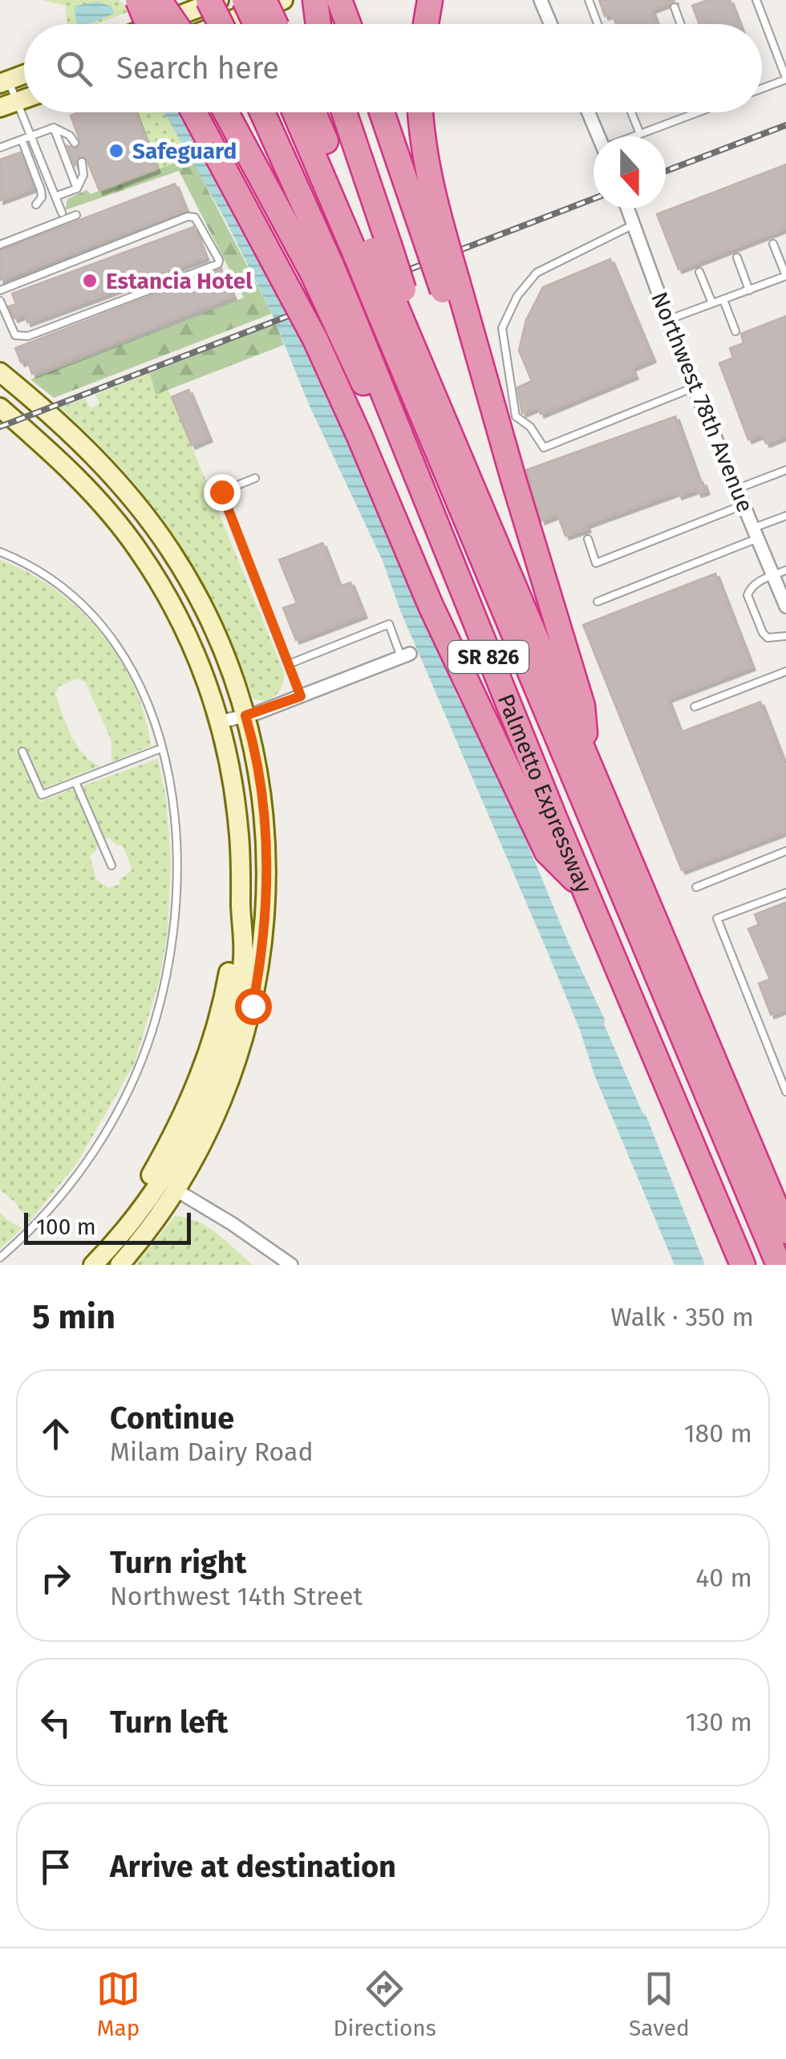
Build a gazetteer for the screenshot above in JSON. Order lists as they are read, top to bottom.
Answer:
{
  "streets": {
    "highway": ["SR 826", "Palmetto Expressway"],
    "street": ["Northwest 78th Avenue"]
  },
  "crossings": [
    ["SR 826", "Palmetto Expressway"]
  ],
  "places": ["Safeguard", "Estancia Hotel"],
  "scale_bar": "100 m",
  "north": "bottom",
  "page": {
    "search": "Search here",
    "scale": "100 m",
    "heading": ["5 min", "Walk · 350 m"],
    "list": [
      ["Continue", "Milam Dairy Road", "180 m"],
      ["Turn right", "Northwest 14th Street", "40 m"],
      ["Turn left", "130 m"],
      "Arrive at destination"
    ],
    "nav": ["Map", "Directions", "Saved"]
  }
}
